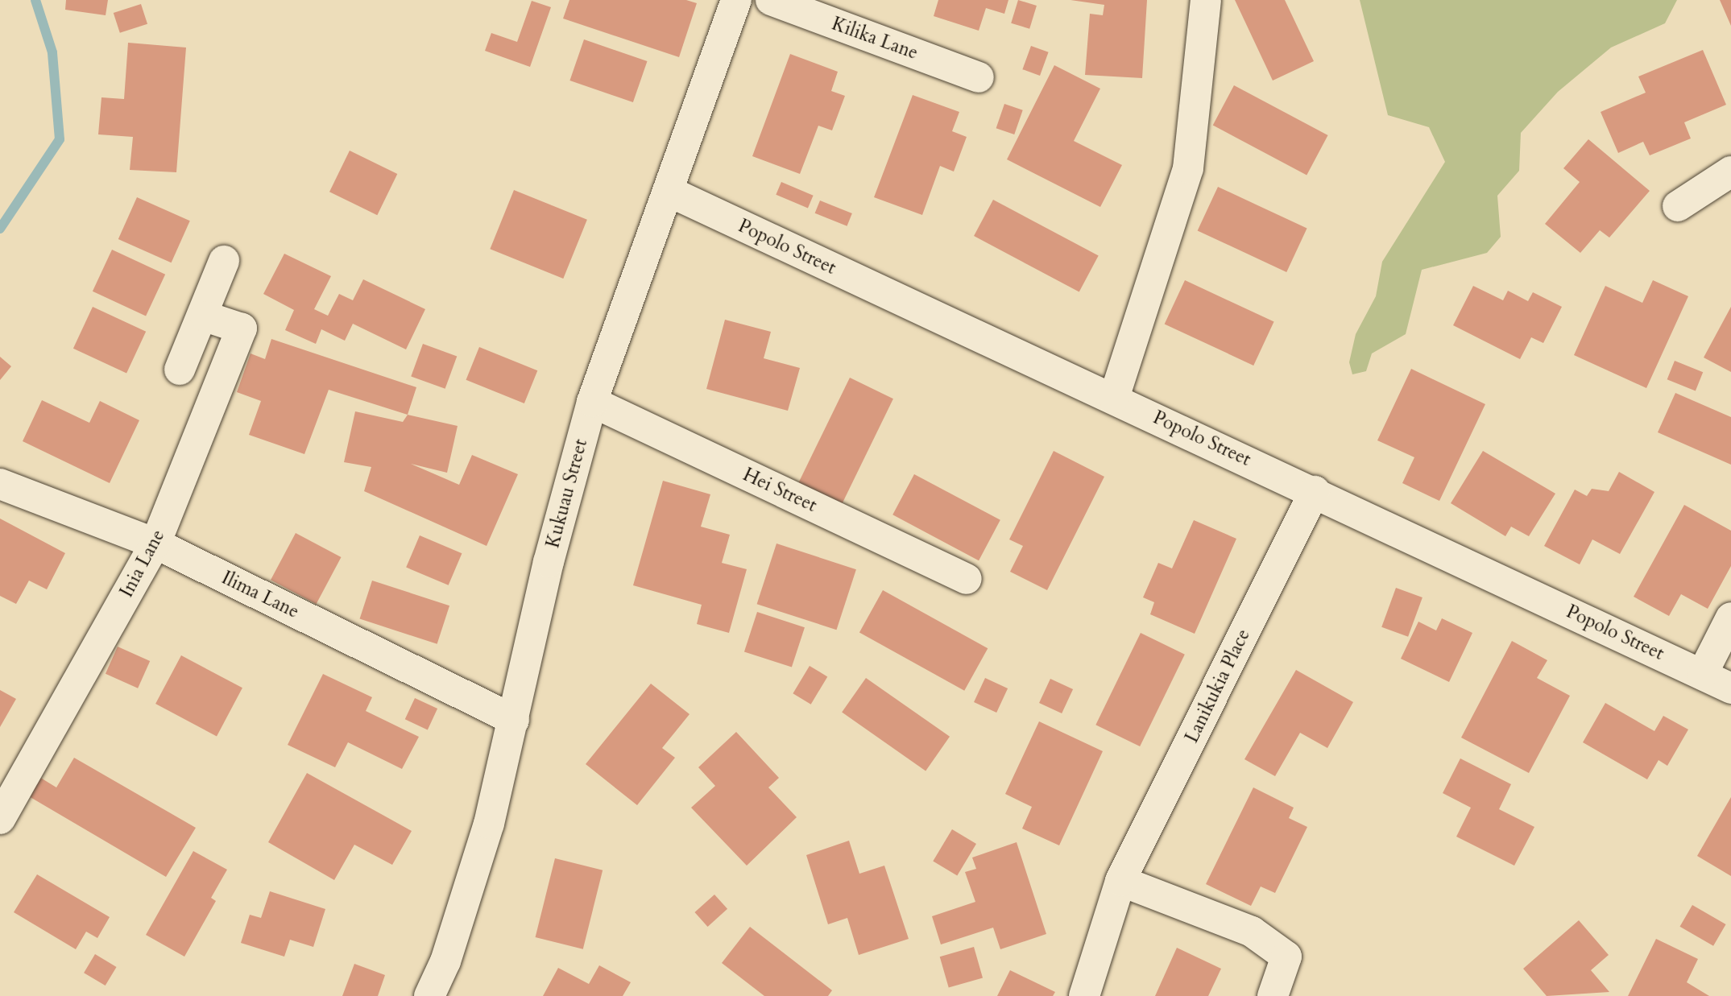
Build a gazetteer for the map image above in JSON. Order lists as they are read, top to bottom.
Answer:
{
  "streets": {
    "street": [
      "Kilika Lane",
      "Popolo Street",
      "Hei Street",
      "Kukuau Street",
      "Inia Lane",
      "Ilima Lane",
      "Lanikukia Place"
    ]
  },
  "crossings": [
    ["Popolo Street", "Kukuau Street"],
    ["Popolo Street", "Lanikukia Place"],
    ["Hei Street", "Kukuau Street"],
    ["Kukuau Street", "Ilima Lane"],
    ["Inia Lane", "Ilima Lane"]
  ]
}
